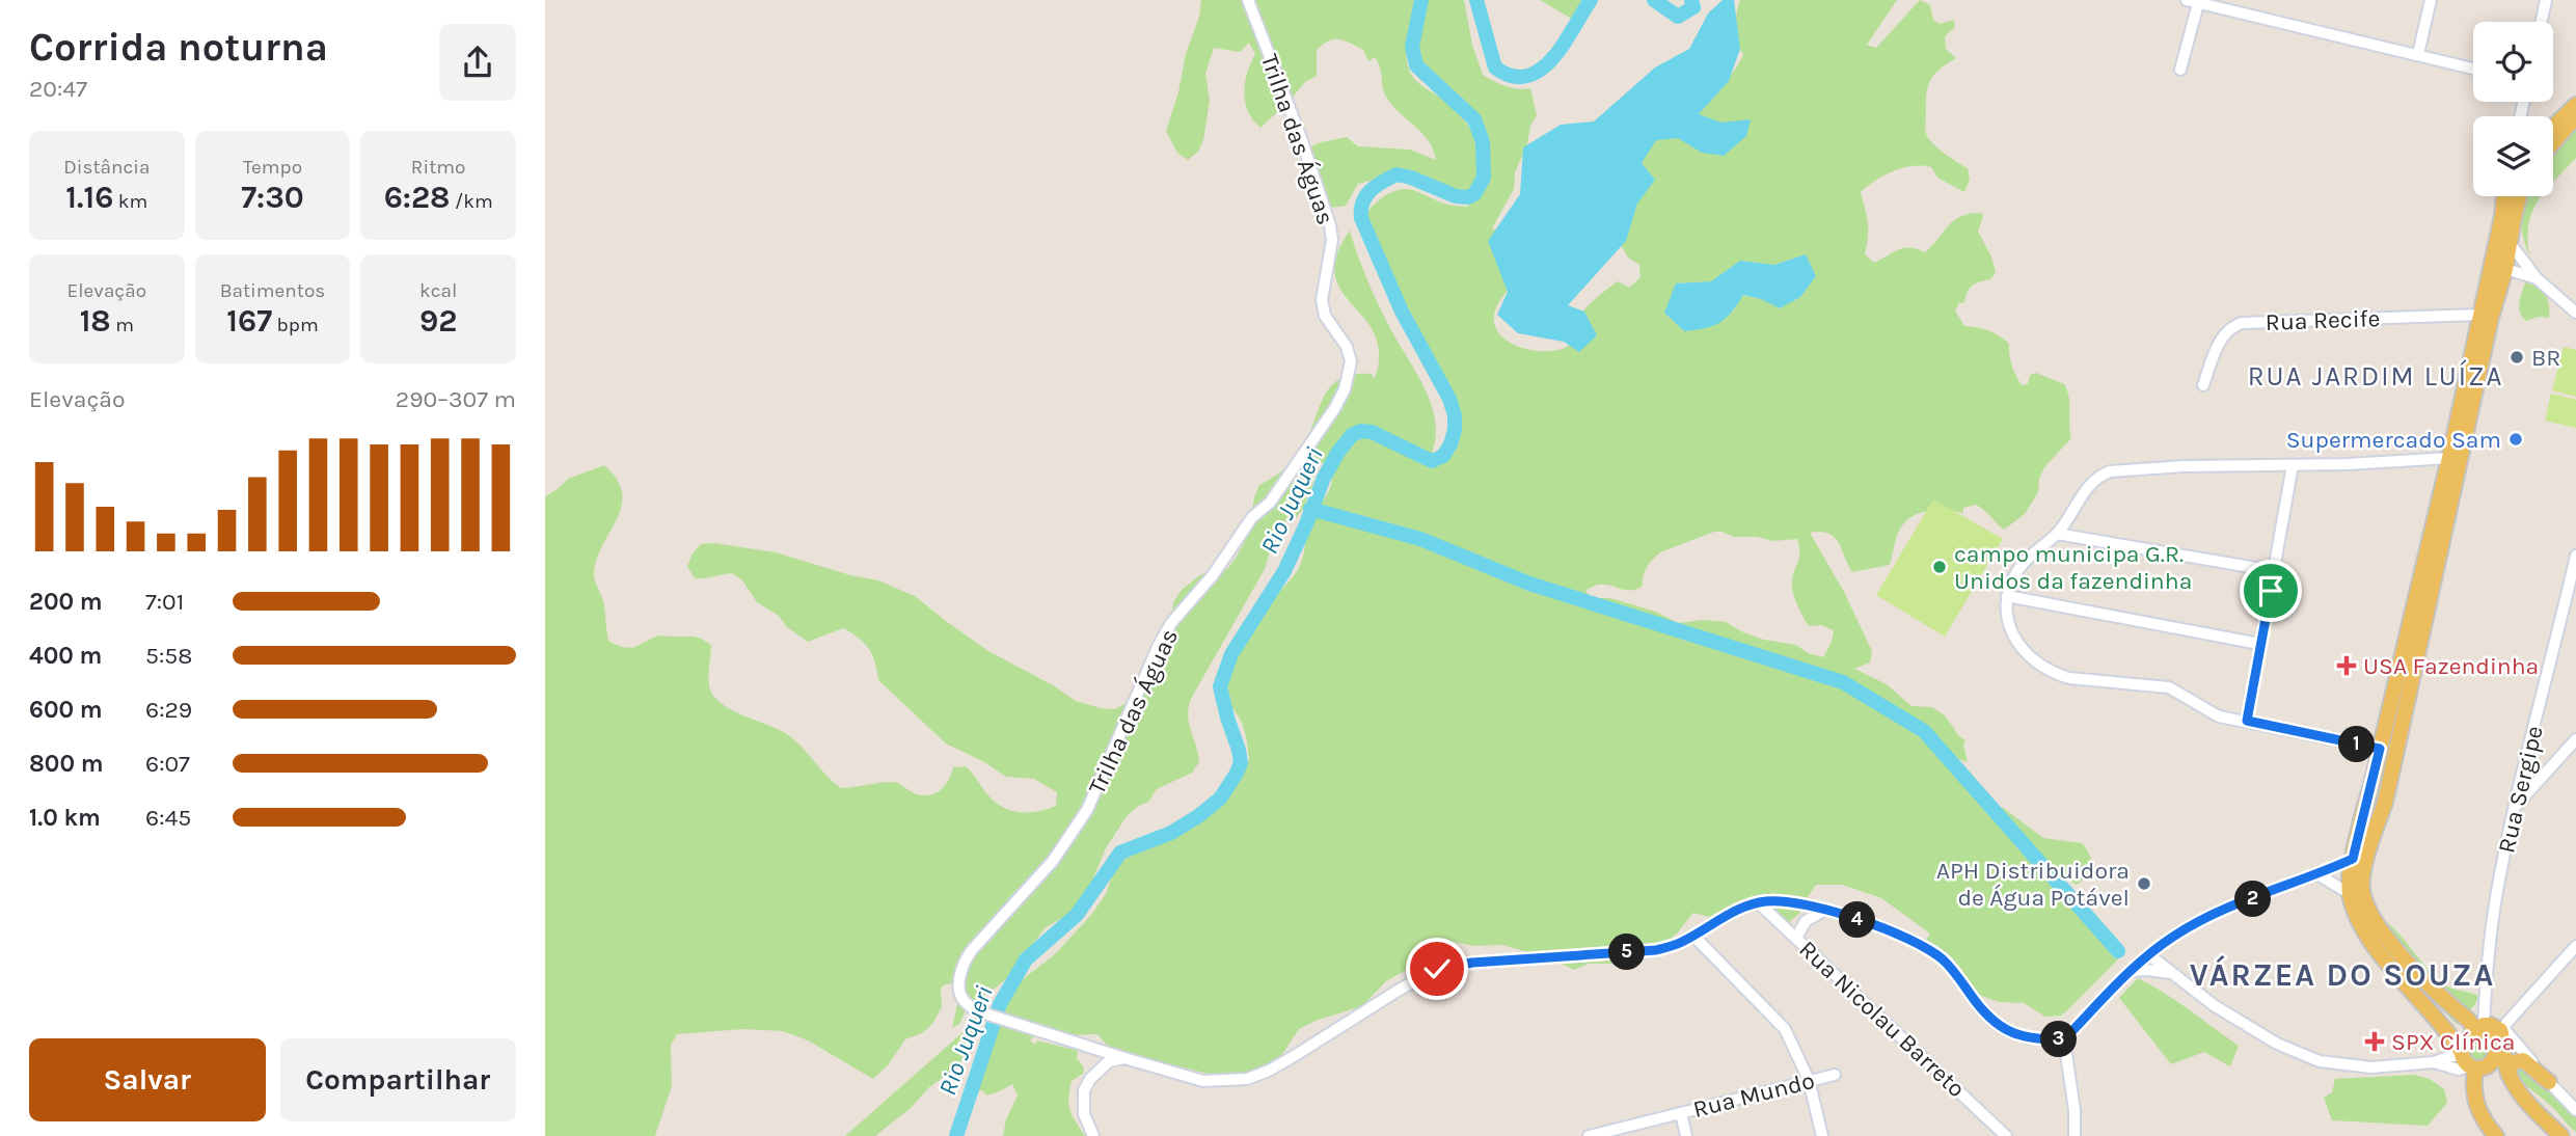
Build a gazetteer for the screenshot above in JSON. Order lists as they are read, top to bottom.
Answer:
{
  "streets": {
    "street": [
      "Trilha das Águas",
      "Rua Recife",
      "Rua Sergipe",
      "Rua Nicolau Barreto",
      "Rua Mundo"
    ]
  },
  "districts": ["RUA JARDIM LUÍZA", "VÁRZEA DO SOUZA"],
  "water": ["Rio Juqueri"],
  "places": {
    "other": [
      "BR",
      "Supermercado Sam",
      "campo municipa G.R. Unidos da fazendinha",
      "APH Distribuidora de Água Potável"
    ],
    "health": ["USA Fazendinha", "SPX Clínica"]
  },
  "page": {
    "heading": ["Corrida noturna", "20:47"],
    "stats": [
      ["Distância", "1.16 km"],
      ["Tempo", "7:30"],
      ["Ritmo", "6:28 /km"],
      ["Elevação", "18 m"],
      ["Batimentos", "167 bpm"],
      ["kcal", "92"]
    ],
    "chart": ["Elevação", "290–307 m"],
    "list": [
      {
        "name": "200 m",
        "note": "7:01"
      },
      {
        "name": "400 m",
        "note": "5:58"
      },
      {
        "name": "600 m",
        "note": "6:29"
      },
      {
        "name": "800 m",
        "note": "6:07"
      },
      {
        "name": "1.0 km",
        "note": "6:45"
      }
    ],
    "pins": [
      "1",
      "2",
      "4",
      "5",
      "3"
    ],
    "buttons": ["Salvar", "Compartilhar"]
  }
}
